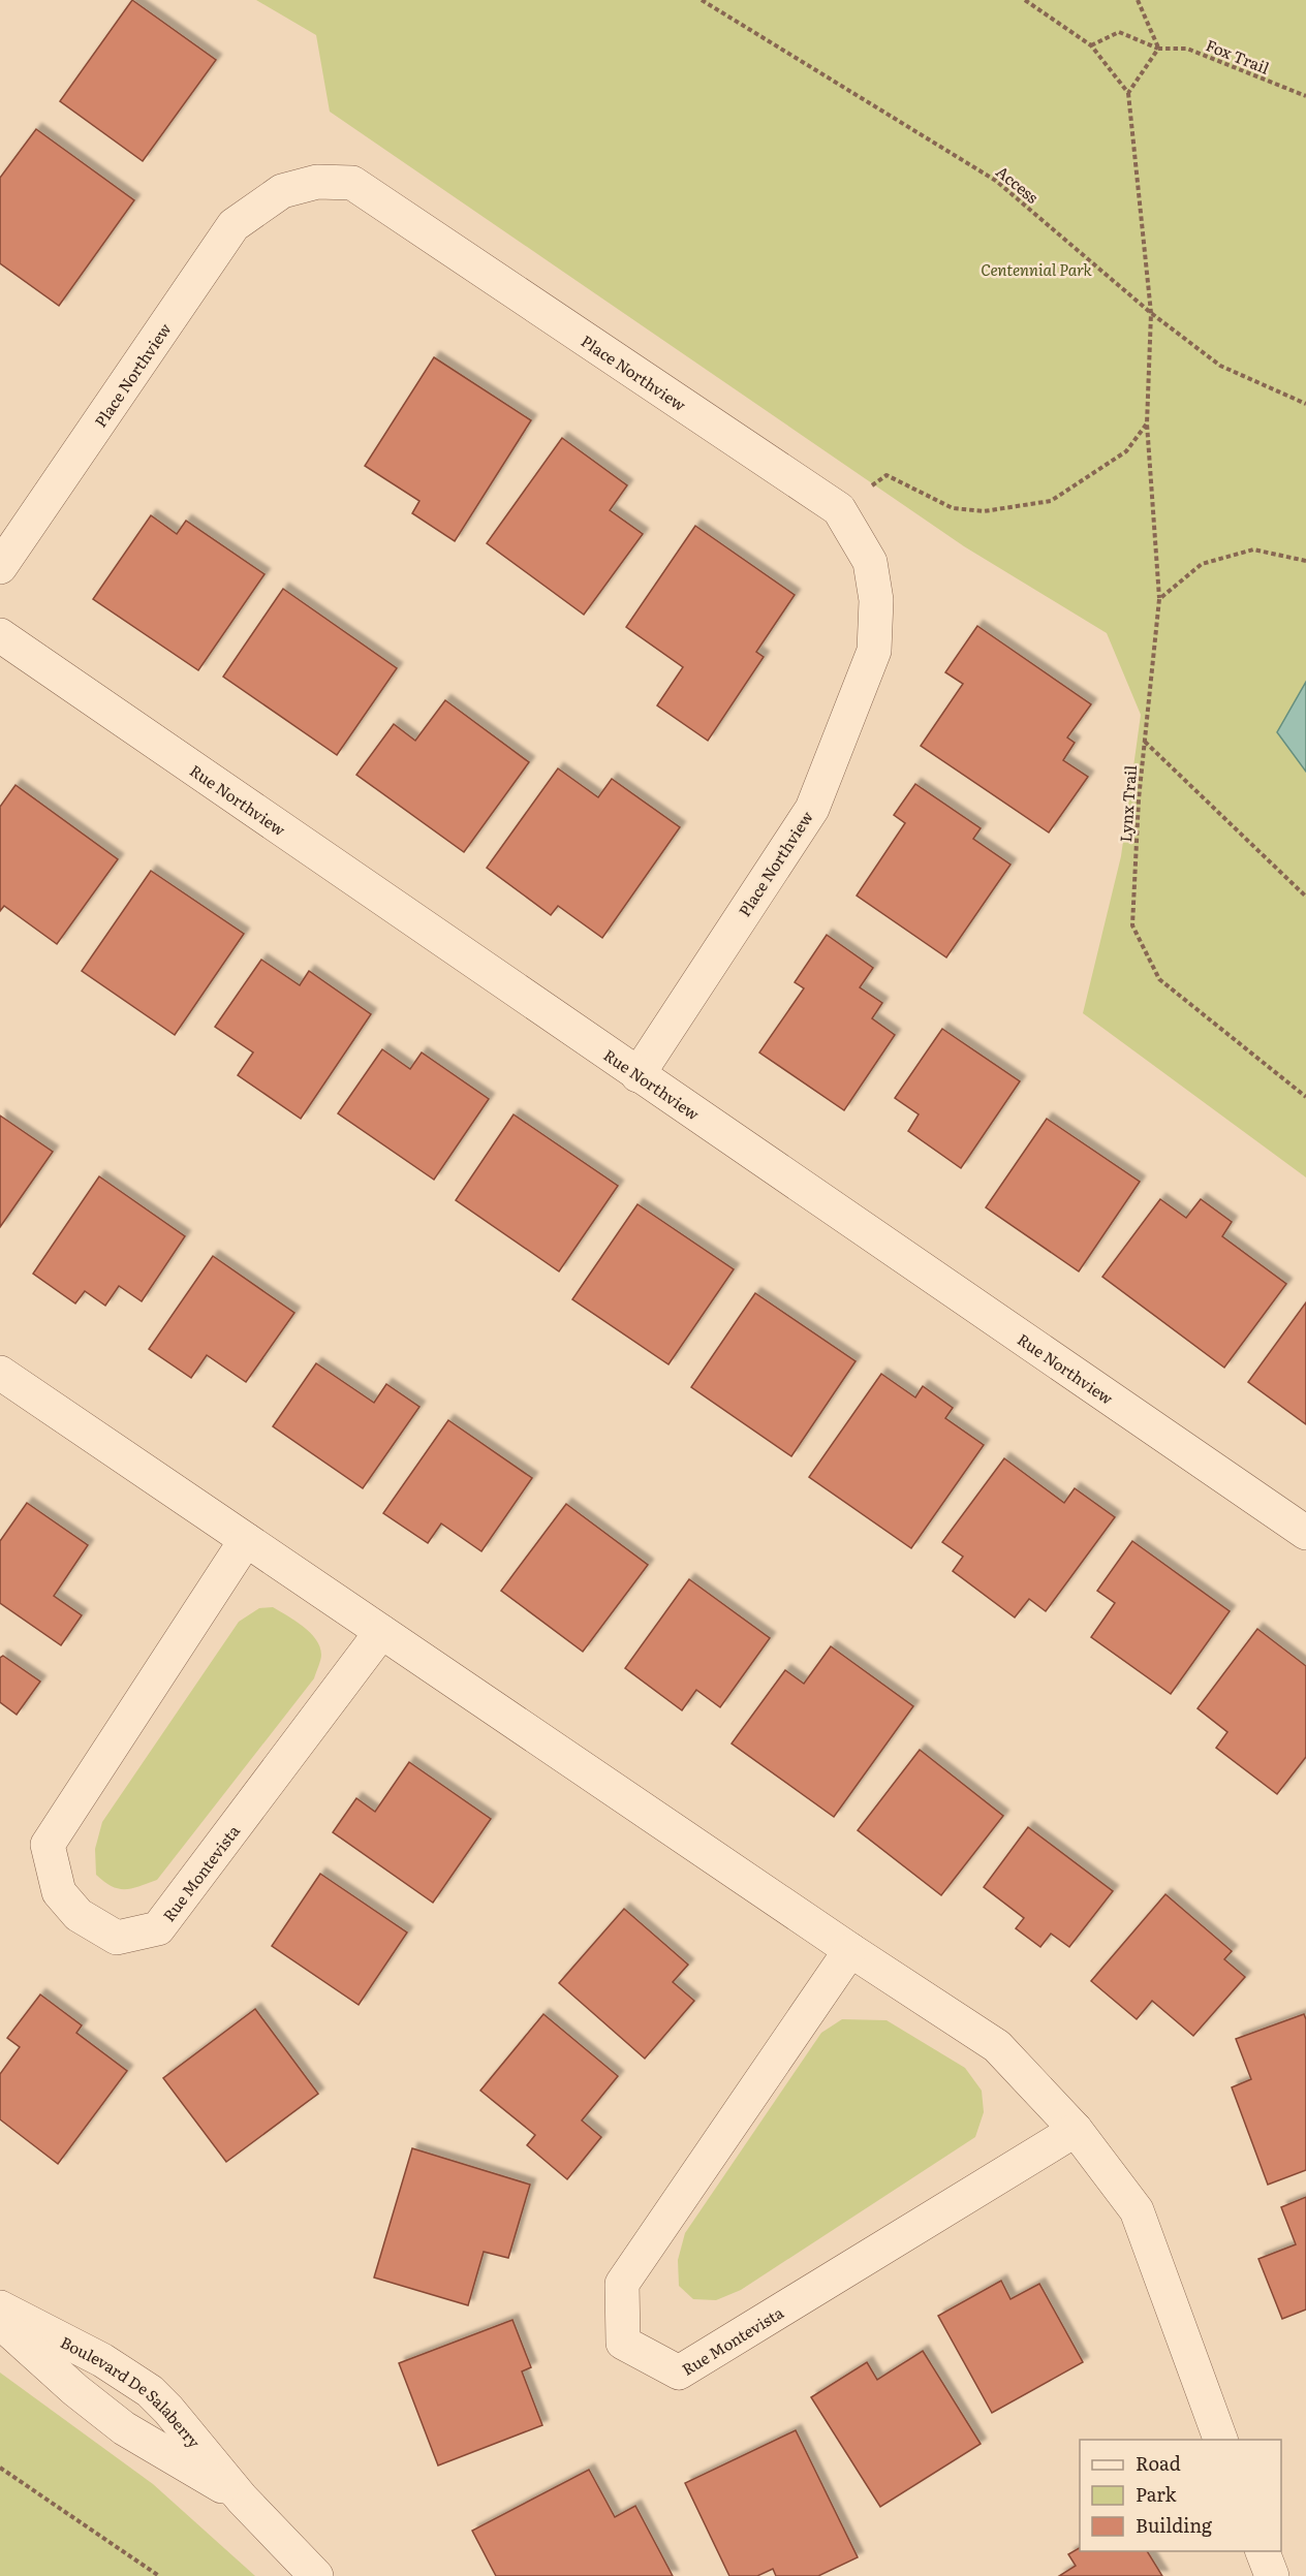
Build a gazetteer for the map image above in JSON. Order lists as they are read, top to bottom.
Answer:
{
  "streets": {
    "street": [
      "Place Northview",
      "Rue Northview",
      "Rue Montevista",
      "Boulevard De Salaberry"
    ],
    "path": ["Fox Trail", "Access", "Lynx Trail"]
  },
  "crossings": [
    ["Place Northview", "Rue Northview"]
  ],
  "parks": ["Centennial Park"],
  "legend": ["Road", "Park", "Building"]
}
